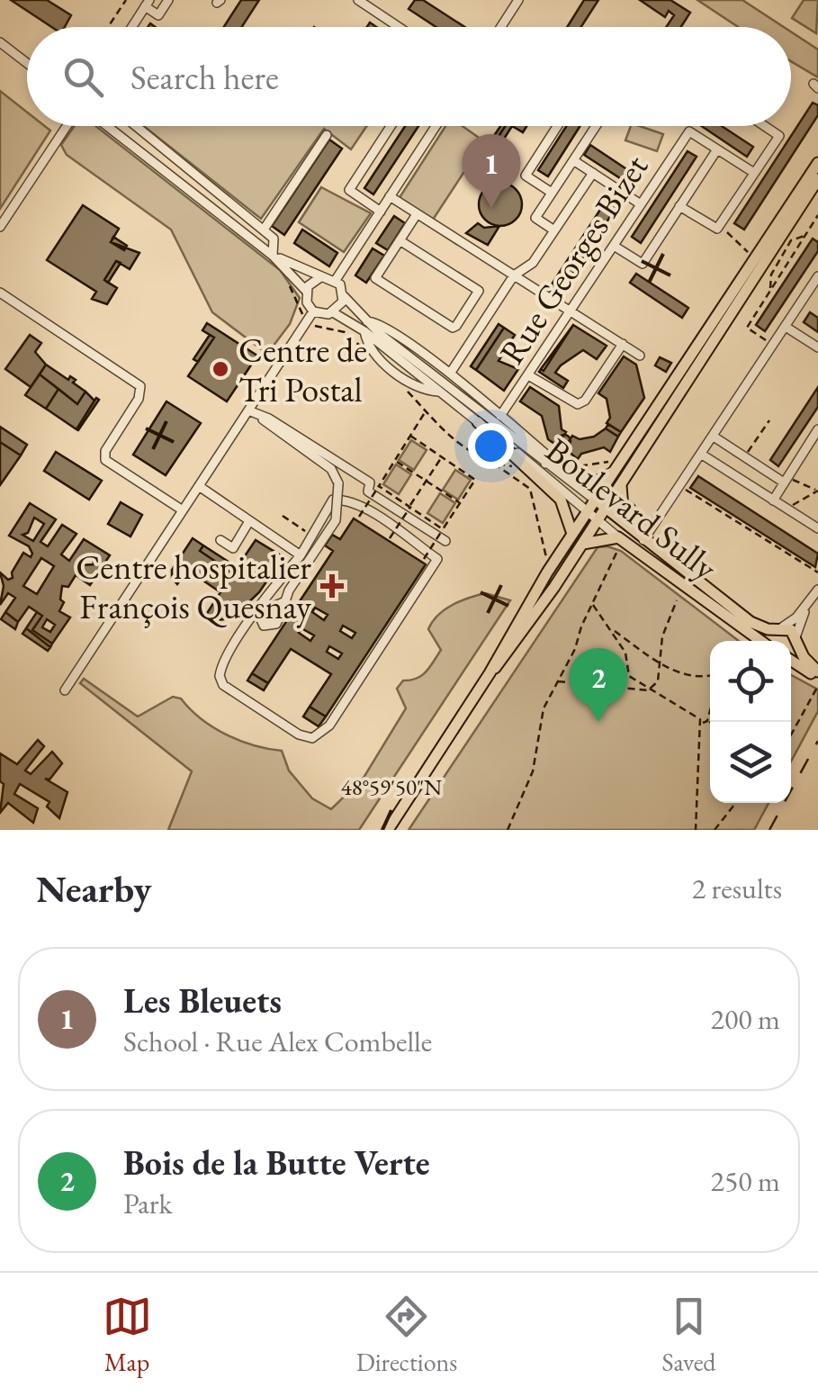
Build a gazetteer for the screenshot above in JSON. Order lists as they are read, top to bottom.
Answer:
{
  "streets": {
    "main road": ["Boulevard Sully"],
    "street": ["Rue Georges Bizet"]
  },
  "crossings": [
    ["Rue Georges Bizet", "Boulevard Sully"]
  ],
  "places": {
    "other": ["Centre de Tri Postal"],
    "health": ["Centre hospitalier François Quesnay"]
  },
  "page": {
    "search": "Search here",
    "pins": ["1", "2"],
    "heading": ["Nearby", "2 results"],
    "list": [
      {
        "mark": "1",
        "name": "Les Bleuets",
        "note": "School · Rue Alex Combelle",
        "value": "200 m"
      },
      {
        "mark": "2",
        "name": "Bois de la Butte Verte",
        "note": "Park",
        "value": "250 m"
      }
    ],
    "nav": ["Map", "Directions", "Saved"]
  },
  "coordinates": ["48°59'50\"N"]
}
